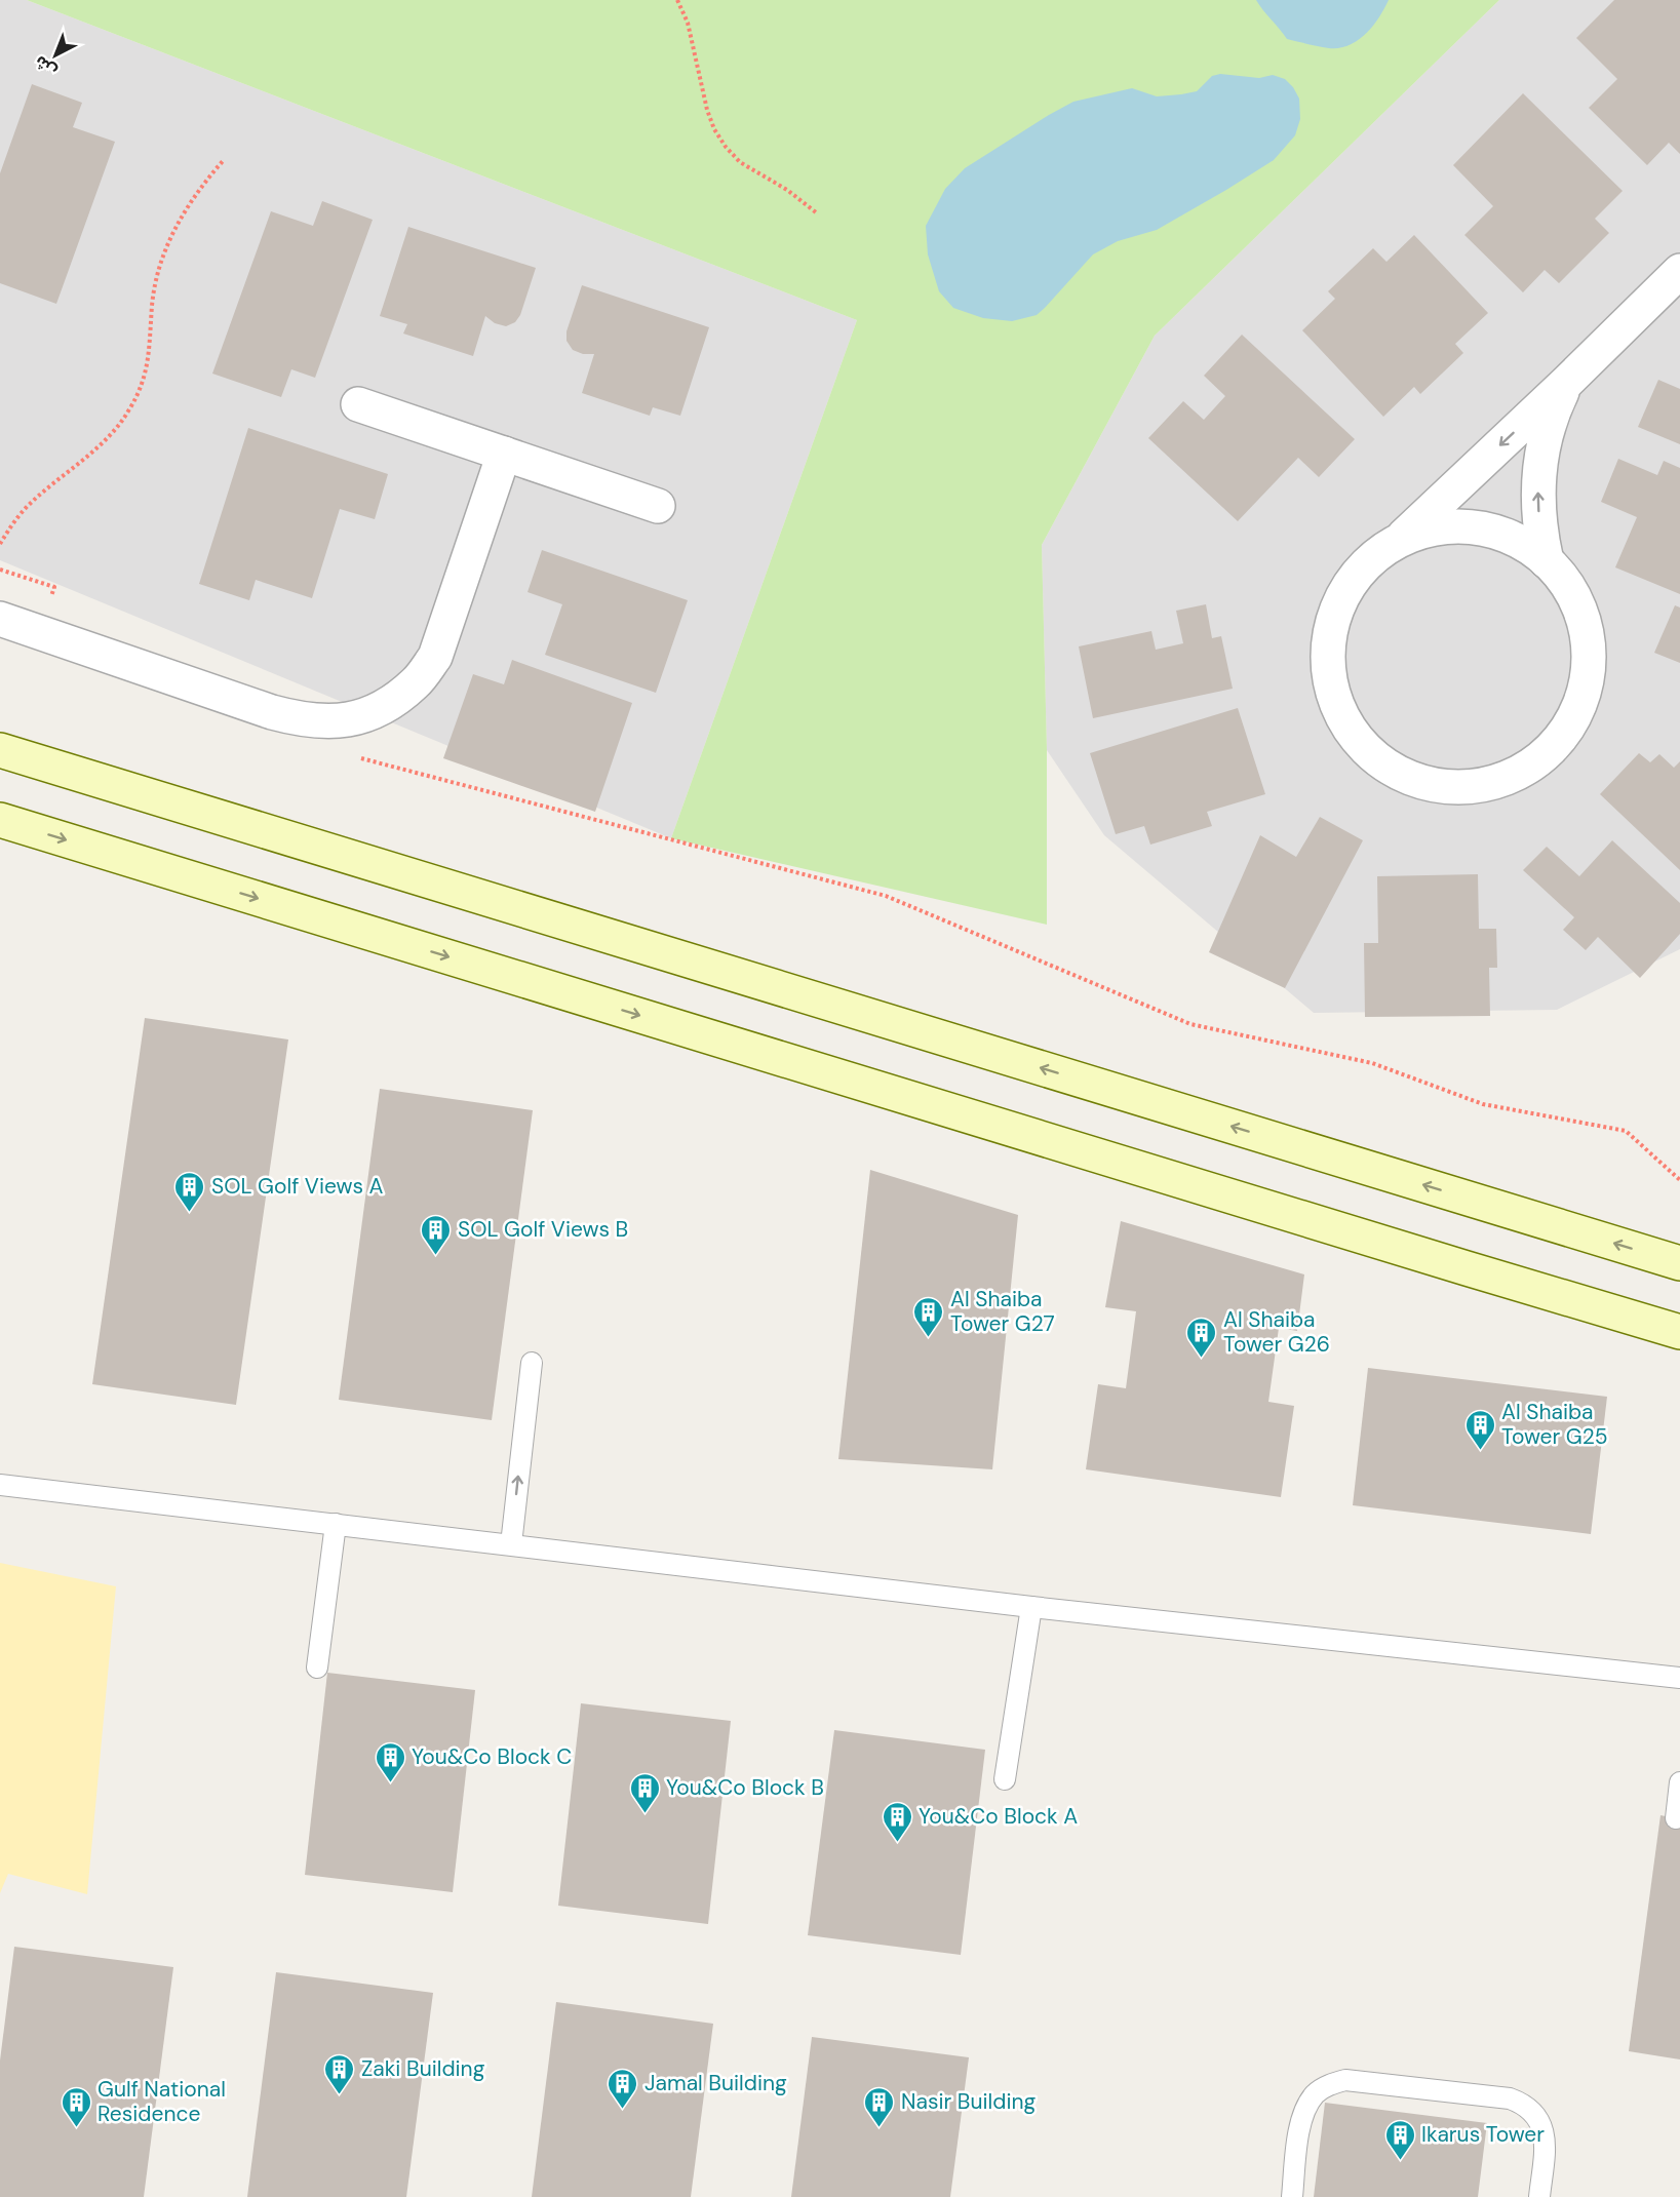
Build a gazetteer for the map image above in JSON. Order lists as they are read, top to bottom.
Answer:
{
  "places": {
    "building": [
      "SOL Golf Views A",
      "SOL Golf Views B",
      "Al Shaiba Tower G27",
      "Al Shaiba Tower G26",
      "Al Shaiba Tower G25",
      "You&Co Block C",
      "You&Co Block B",
      "You&Co Block A",
      "Zaki Building",
      "Jamal Building",
      "Gulf National Residence",
      "Nasir Building",
      "Ikarus Tower"
    ]
  },
  "north": "bottom left"
}
